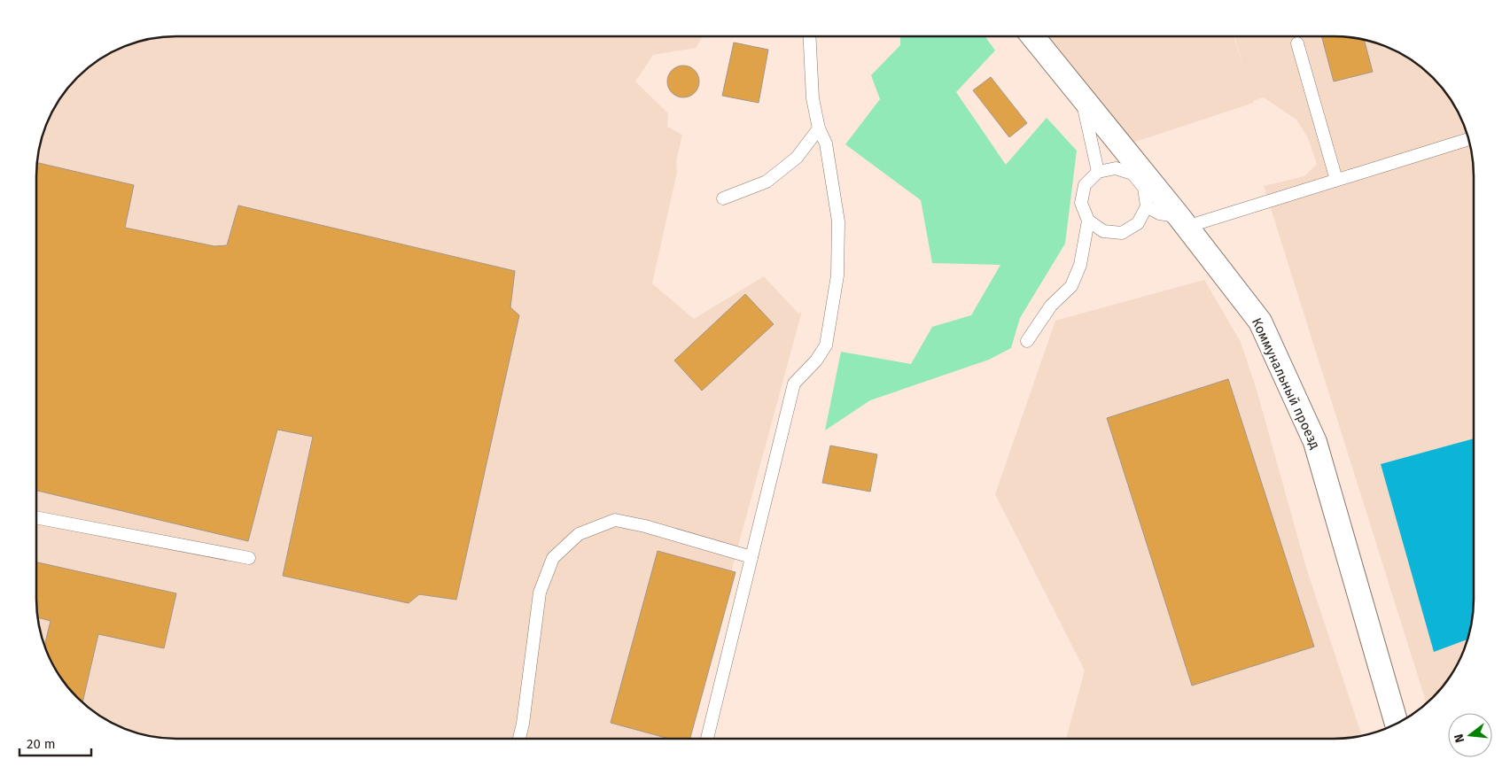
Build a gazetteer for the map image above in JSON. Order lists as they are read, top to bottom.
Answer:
{
  "streets": {
    "street": ["Коммунальный проезд"]
  },
  "scale_bar": "20 m",
  "north": "left"
}
